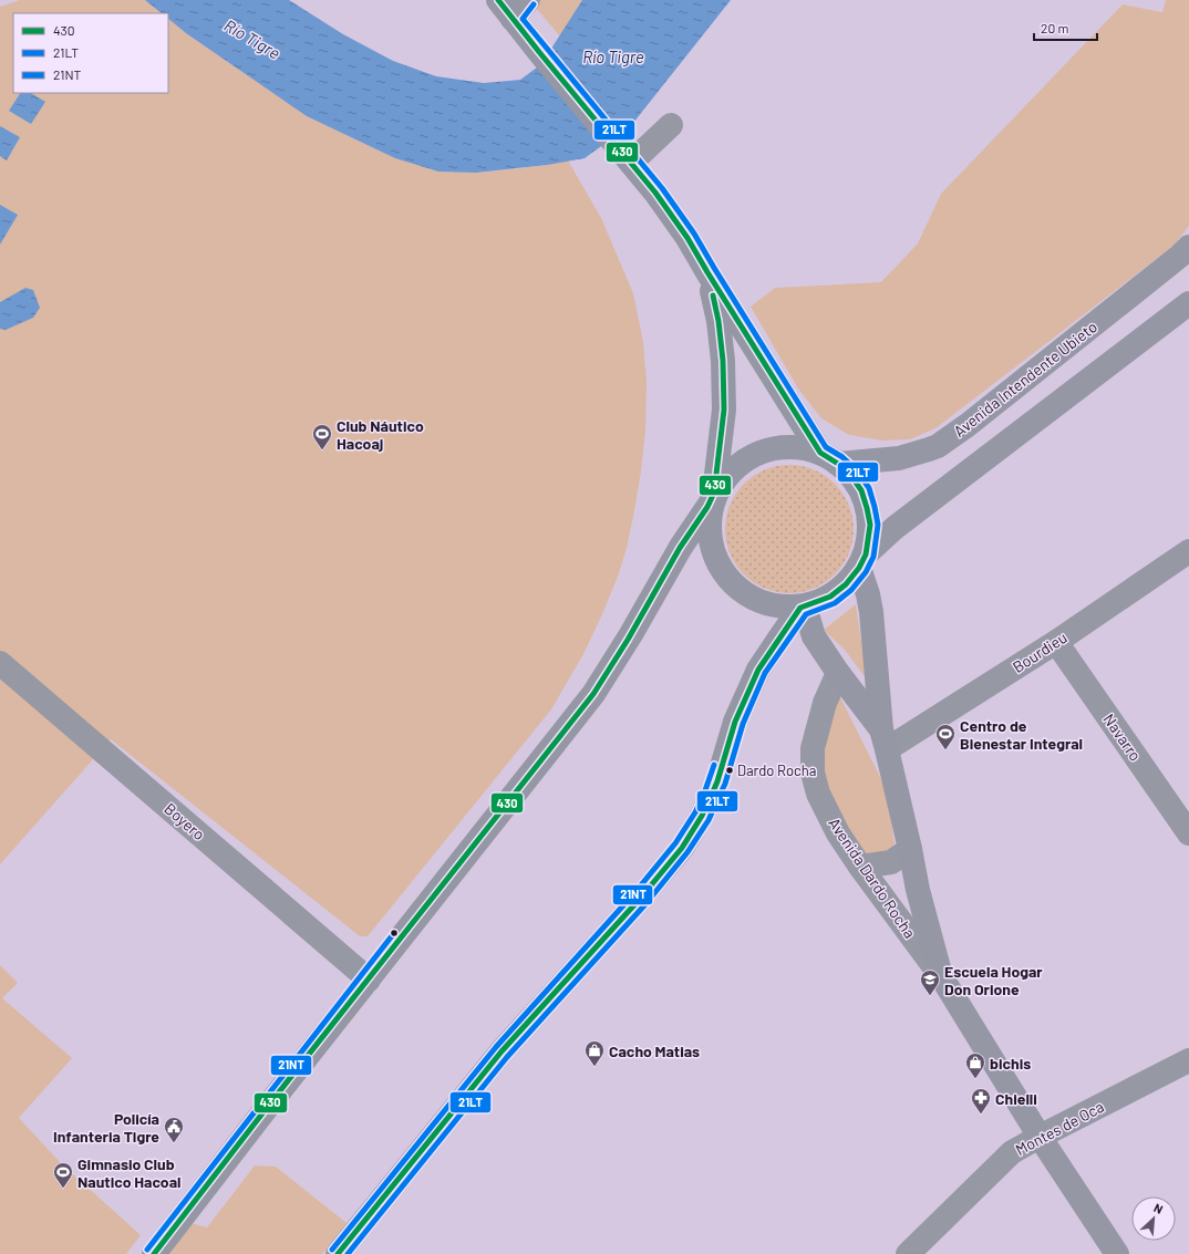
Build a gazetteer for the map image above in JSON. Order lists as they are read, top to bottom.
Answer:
{
  "streets": {
    "main road": ["Avenida Intendente Ubieto", "Avenida Dardo Rocha"],
    "street": [
      "Bourdieu",
      "Navarro",
      "Boyero",
      "Montes de Oca"
    ]
  },
  "crossings": [
    ["Bourdieu", "Navarro"],
    ["Bourdieu", "Avenida Dardo Rocha"],
    ["Avenida Dardo Rocha", "Montes de Oca"]
  ],
  "water": ["Río Tigre"],
  "places": {
    "sports": ["Club Náutico Hacoaj", "Centro de Bienestar Integral", "Gimnasio Club Nautico Hacoal"],
    "other": ["Dardo Rocha"],
    "school or university": ["Escuela Hogar Don Orione"],
    "shop": ["Cacho Matias", "bichis"],
    "pharmacy": ["Chielli"],
    "public building": ["Policía Infanteria Tigre"]
  },
  "lines": ["transit line 430", "transit line 21LT", "transit line 21NT"],
  "legend": ["430", "21LT", "21NT"],
  "scale_bar": "20 m",
  "north": "top right"
}
